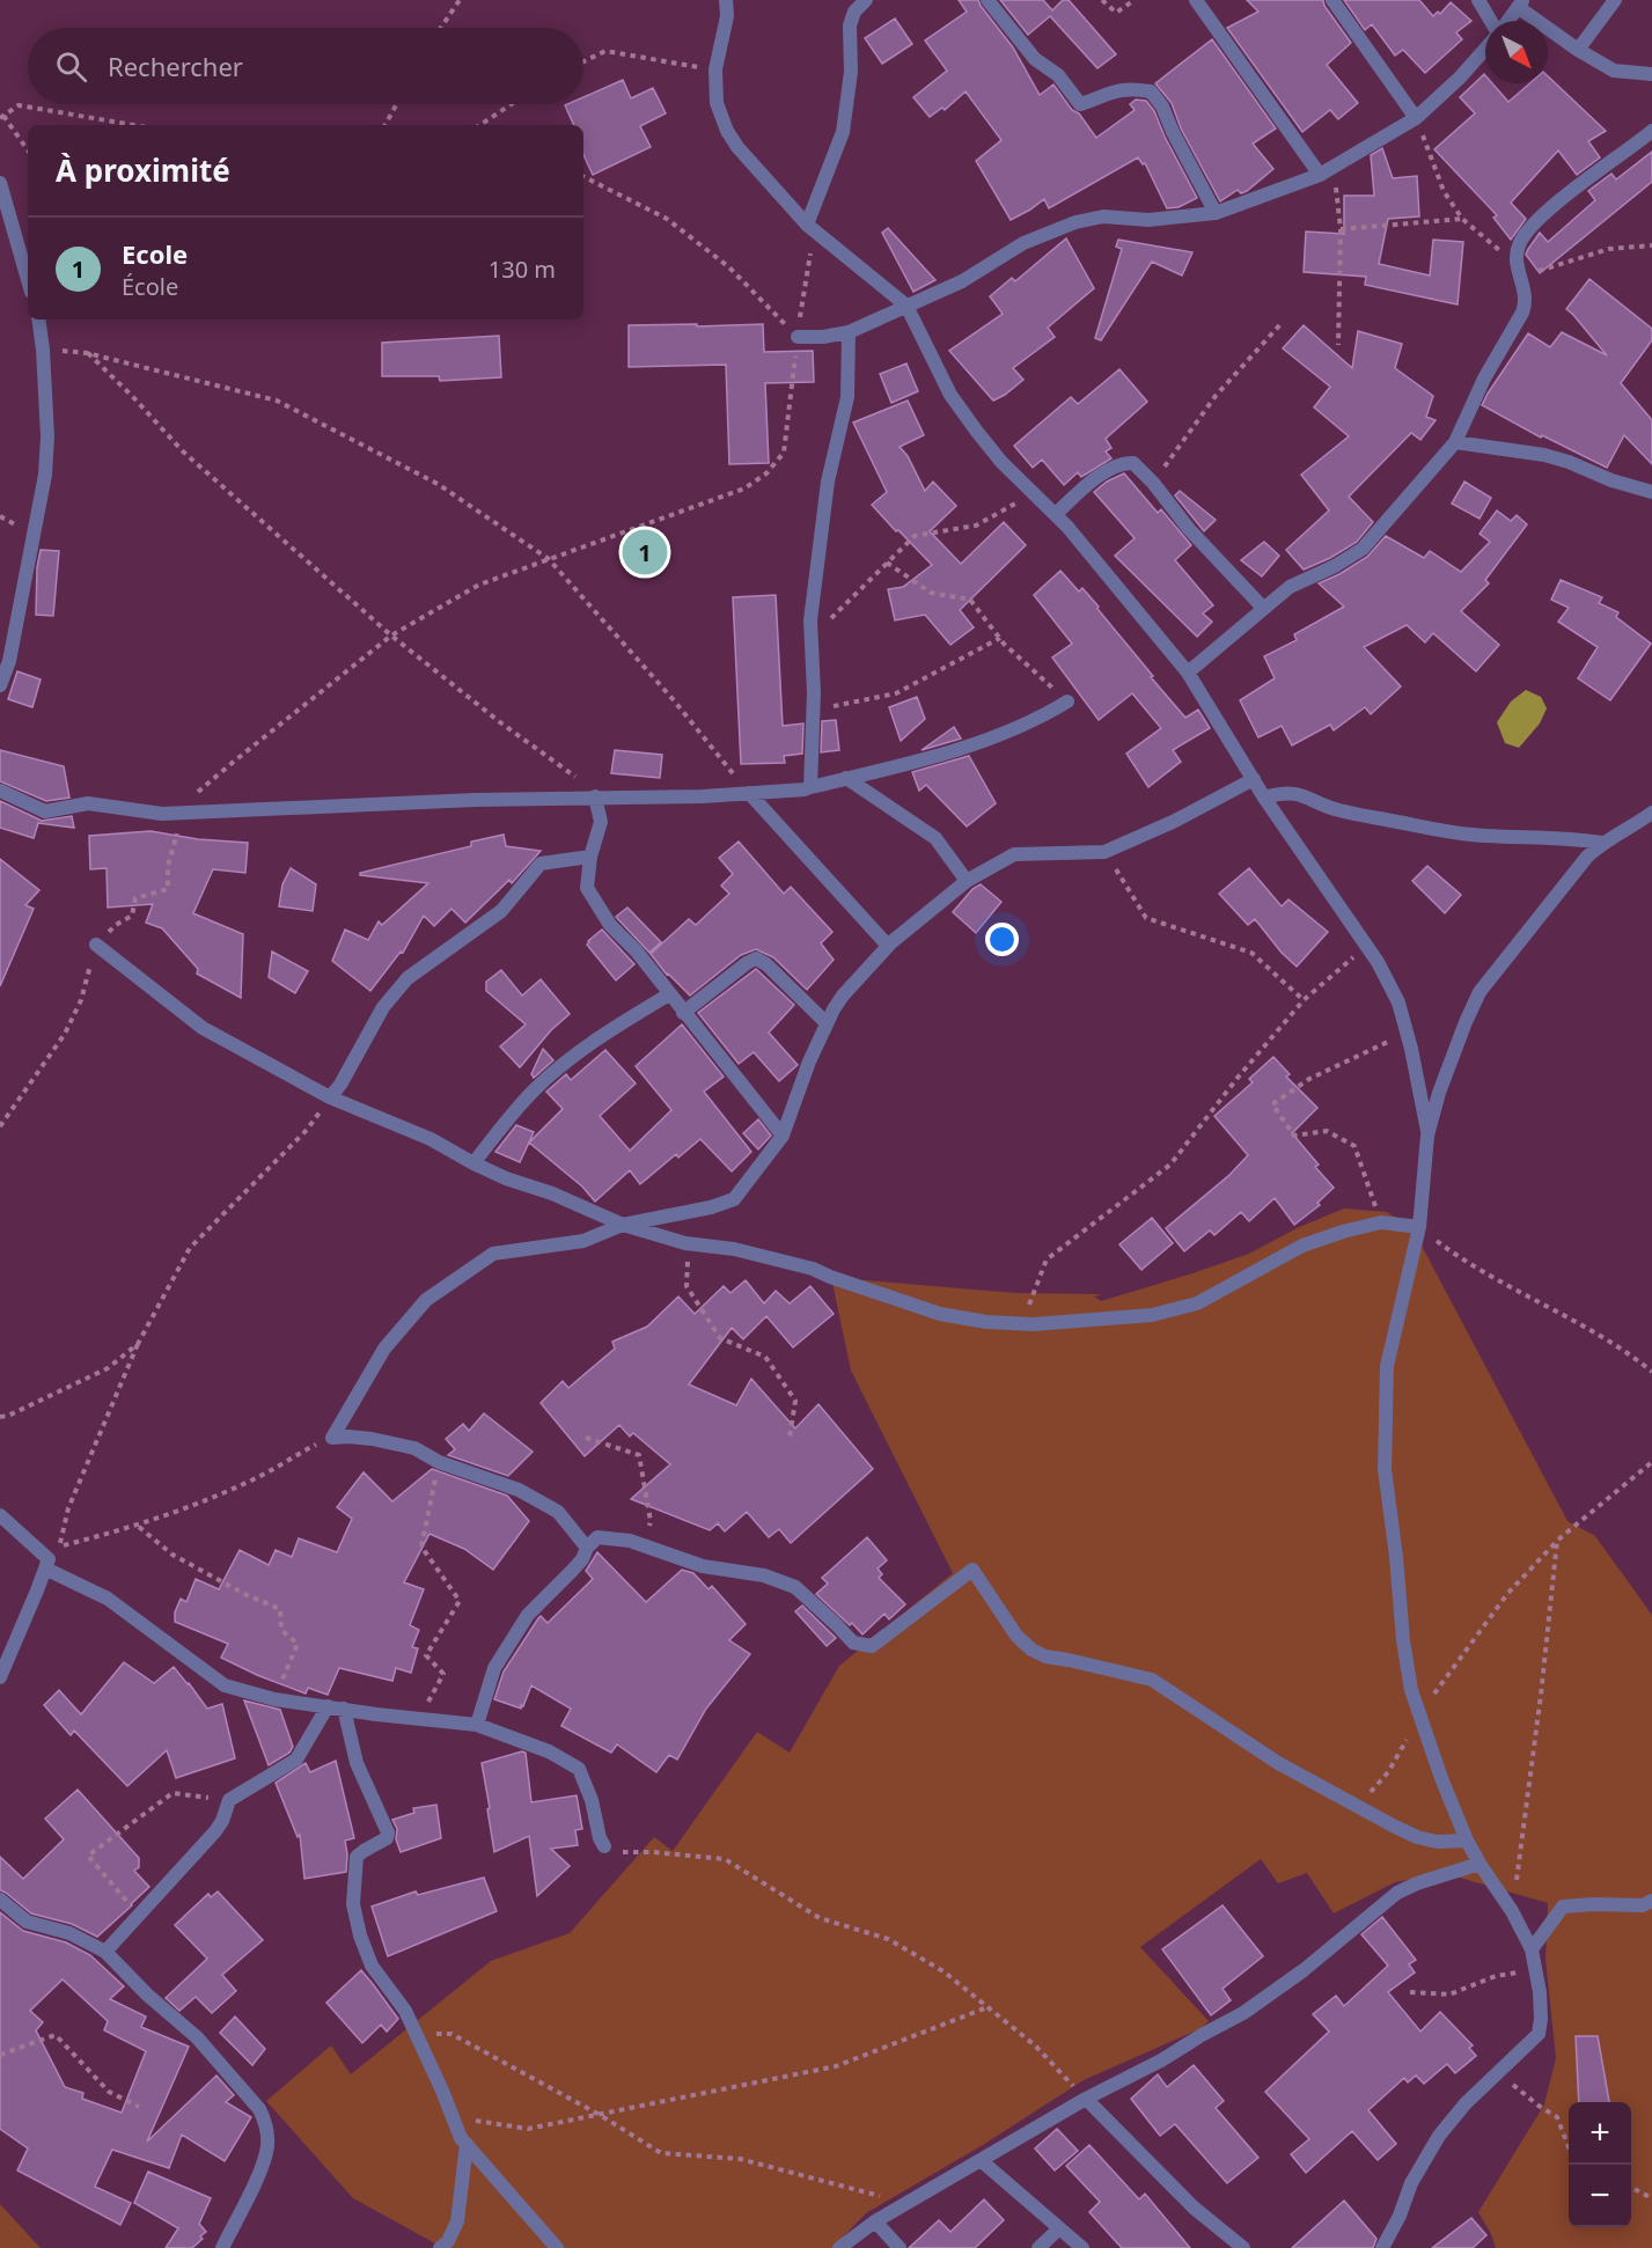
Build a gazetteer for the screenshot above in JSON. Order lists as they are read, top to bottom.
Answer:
{
  "north": "bottom right",
  "page": {
    "search": "Rechercher",
    "heading": "À proximité",
    "list": [
      {
        "mark": "1",
        "name": "Ecole",
        "note": "École",
        "value": "130 m"
      }
    ],
    "pins": "1",
    "map_buttons": ["+", "−"]
  }
}
